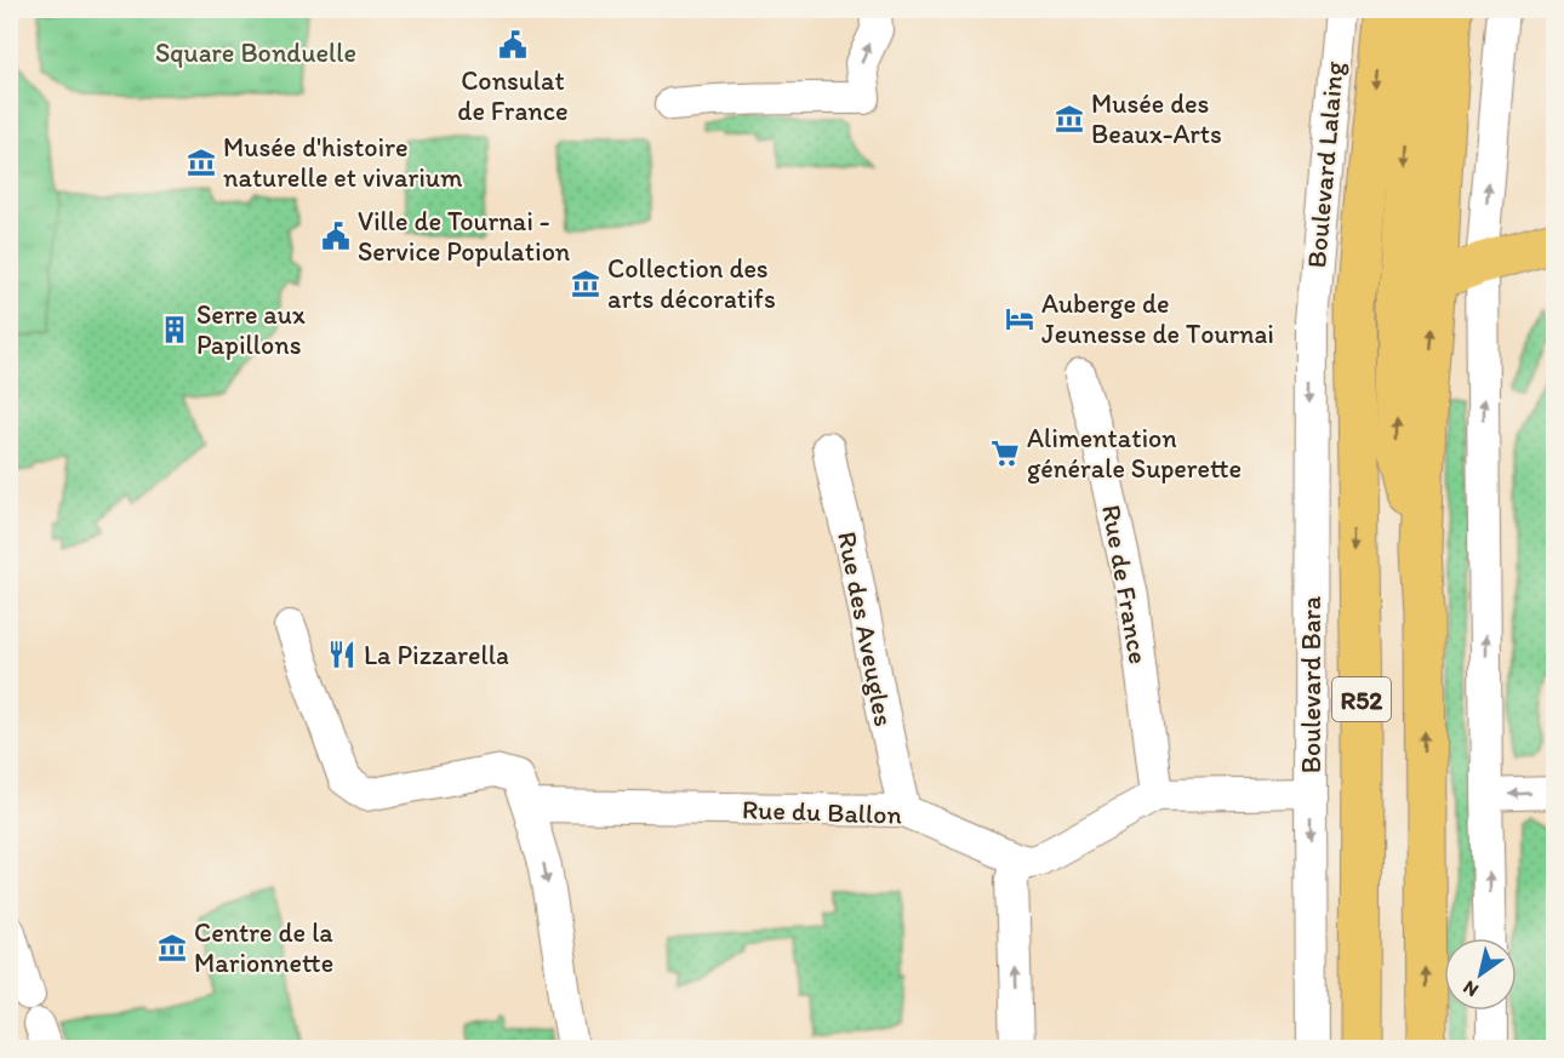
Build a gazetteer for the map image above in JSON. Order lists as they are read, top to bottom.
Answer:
{
  "streets": {
    "main road": ["Boulevard Lalaing", "Boulevard Bara", "R52"],
    "street": ["Rue de France", "Rue des Aveugles", "Rue du Ballon"]
  },
  "crossings": [
    ["Boulevard Lalaing", "Boulevard Bara"],
    ["Rue des Aveugles", "Rue du Ballon"]
  ],
  "parks": ["Square Bonduelle"],
  "places": {
    "public building": ["Consulat de France", "Ville de Tournai - Service Population"],
    "museum": [
      "Musée des Beaux-Arts",
      "Musée d'histoire naturelle et vivarium",
      "Collection des arts décoratifs",
      "Centre de la Marionnette"
    ],
    "hotel": ["Auberge de Jeunesse de Tournai"],
    "building": ["Serre aux Papillons"],
    "supermarket": ["Alimentation générale Superette"],
    "restaurant": ["La Pizzarella"]
  },
  "north": "bottom left"
}
